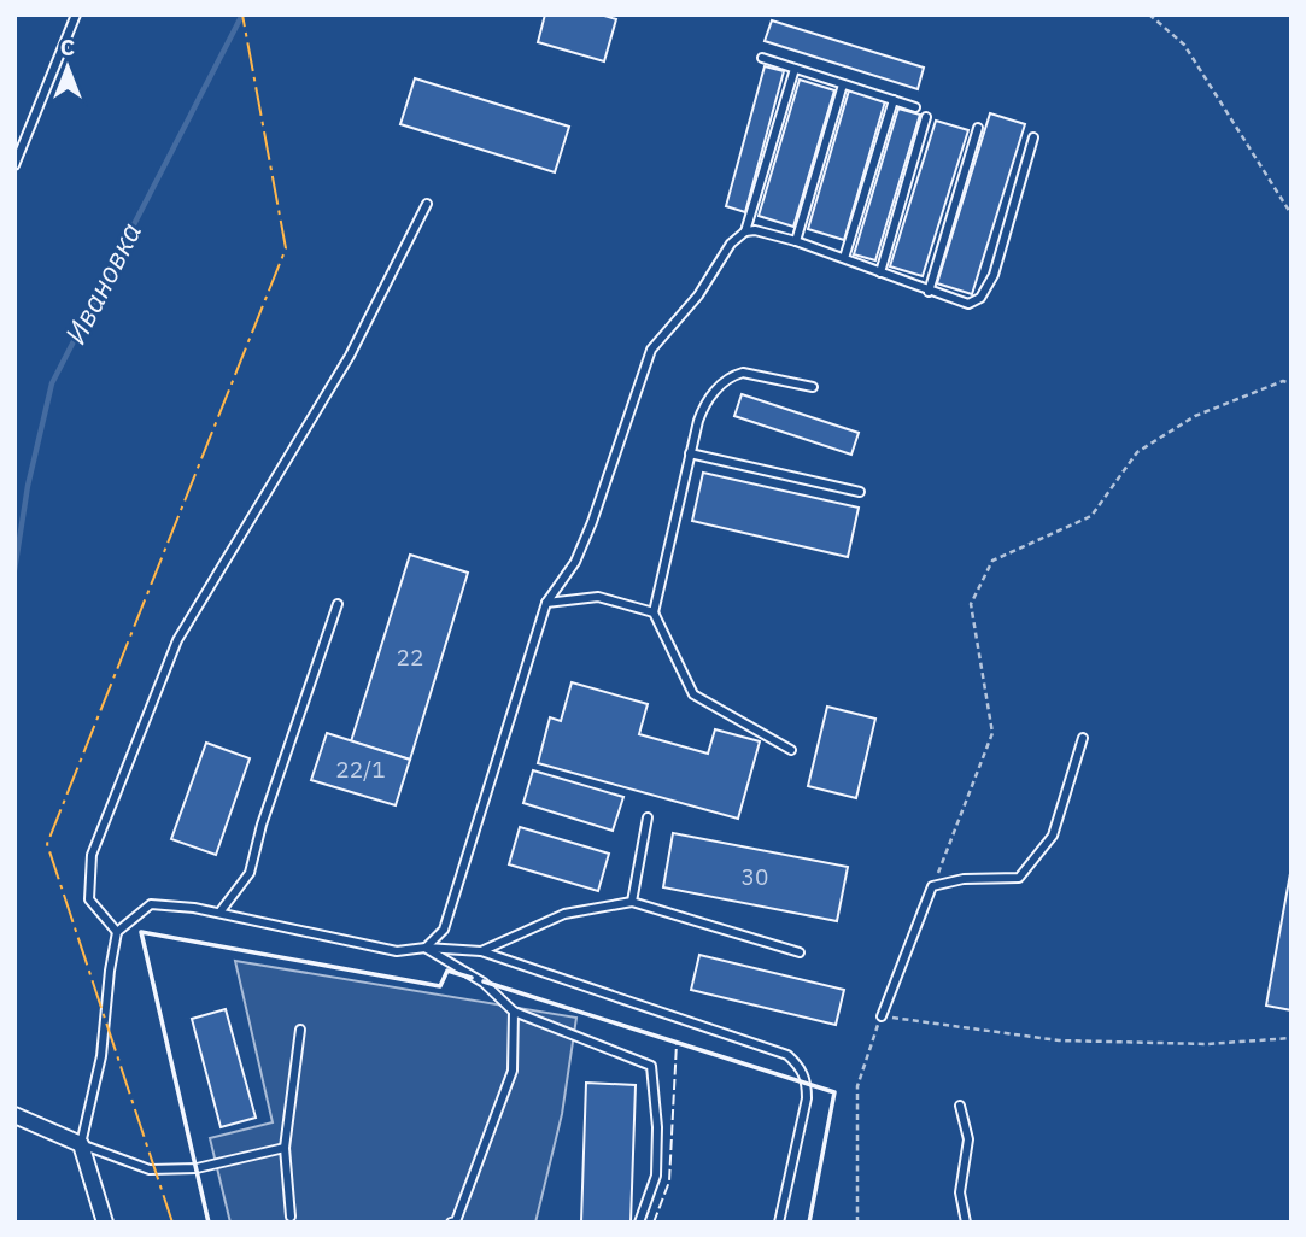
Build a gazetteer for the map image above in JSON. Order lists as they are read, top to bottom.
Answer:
{
  "water": ["Ивановка"],
  "house_numbers": ["22", "22/1", "30"],
  "north": "top"
}
